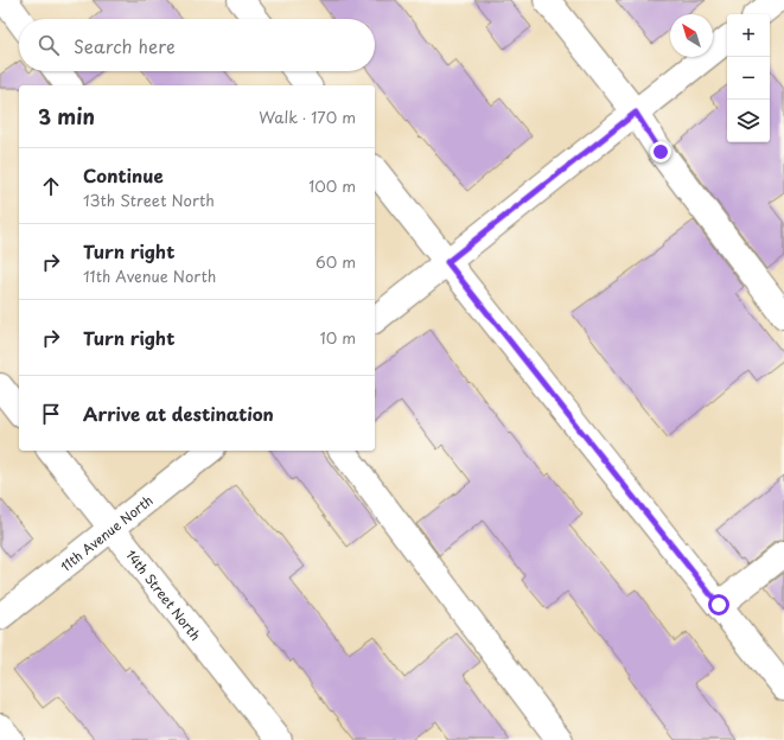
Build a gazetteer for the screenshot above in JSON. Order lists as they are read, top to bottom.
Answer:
{
  "streets": {
    "street": ["11th Avenue North", "14th Street North"]
  },
  "crossings": [
    ["11th Avenue North", "14th Street North"]
  ],
  "north": "top left",
  "page": {
    "map_buttons": ["+", "−"],
    "search": "Search here",
    "heading": ["3 min", "Walk · 170 m"],
    "list": [
      ["Continue", "13th Street North", "100 m"],
      ["Turn right", "11th Avenue North", "60 m"],
      ["Turn right", "10 m"],
      "Arrive at destination"
    ]
  }
}
